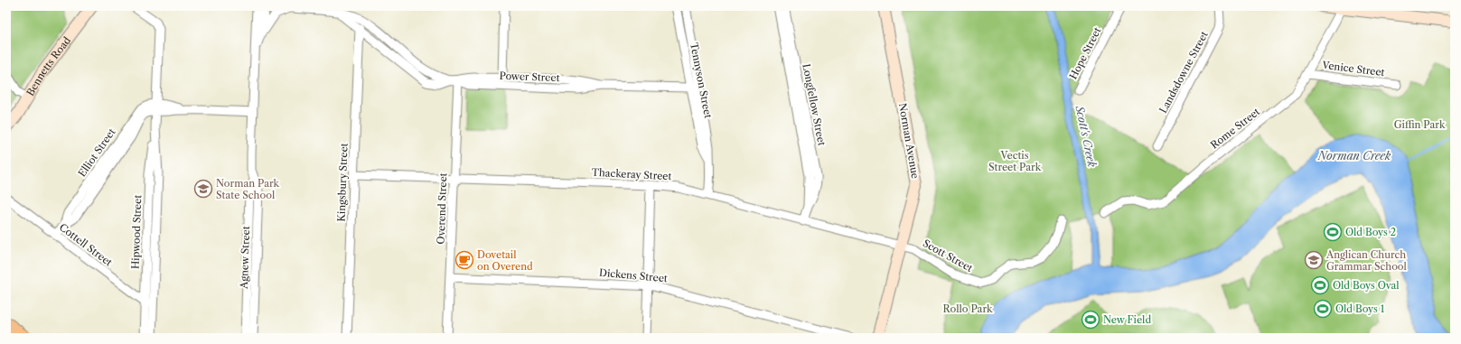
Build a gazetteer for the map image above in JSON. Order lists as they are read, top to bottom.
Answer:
{
  "streets": {
    "street": [
      "Hope Street",
      "Bennetts Road",
      "Venice Street",
      "Landsdowne Street",
      "Power Street",
      "Tennyson Street",
      "Longfellow Street",
      "Rome Street",
      "Norman Avenue",
      "Elliot Street",
      "Thackeray Street",
      "Kingsbury Street",
      "Overend Street",
      "Hipwood Street",
      "Cottell Street",
      "Scott Street",
      "Agnew Street",
      "Dickens Street"
    ]
  },
  "crossings": [
    ["Venice Street", "Rome Street"],
    ["Power Street", "Tennyson Street"],
    ["Power Street", "Kingsbury Street"],
    ["Power Street", "Overend Street"],
    ["Tennyson Street", "Thackeray Street"],
    ["Longfellow Street", "Thackeray Street"],
    ["Norman Avenue", "Thackeray Street"],
    ["Norman Avenue", "Scott Street"],
    ["Elliot Street", "Hipwood Street"],
    ["Elliot Street", "Cottell Street"],
    ["Thackeray Street", "Kingsbury Street"],
    ["Thackeray Street", "Overend Street"],
    ["Thackeray Street", "Scott Street"],
    ["Overend Street", "Dickens Street"],
    ["Hipwood Street", "Cottell Street"]
  ],
  "water": ["Scott's Creek", "Norman Creek"],
  "parks": ["Giffin Park", "Vectis Street Park", "Rollo Park"],
  "places": {
    "school or university": ["Norman Park State School", "Anglican Church Grammar School"],
    "sports": [
      "Old Boys 2",
      "Old Boys Oval",
      "Old Boys 1",
      "New Field"
    ],
    "cafe": ["Dovetail on Overend"]
  }
}
